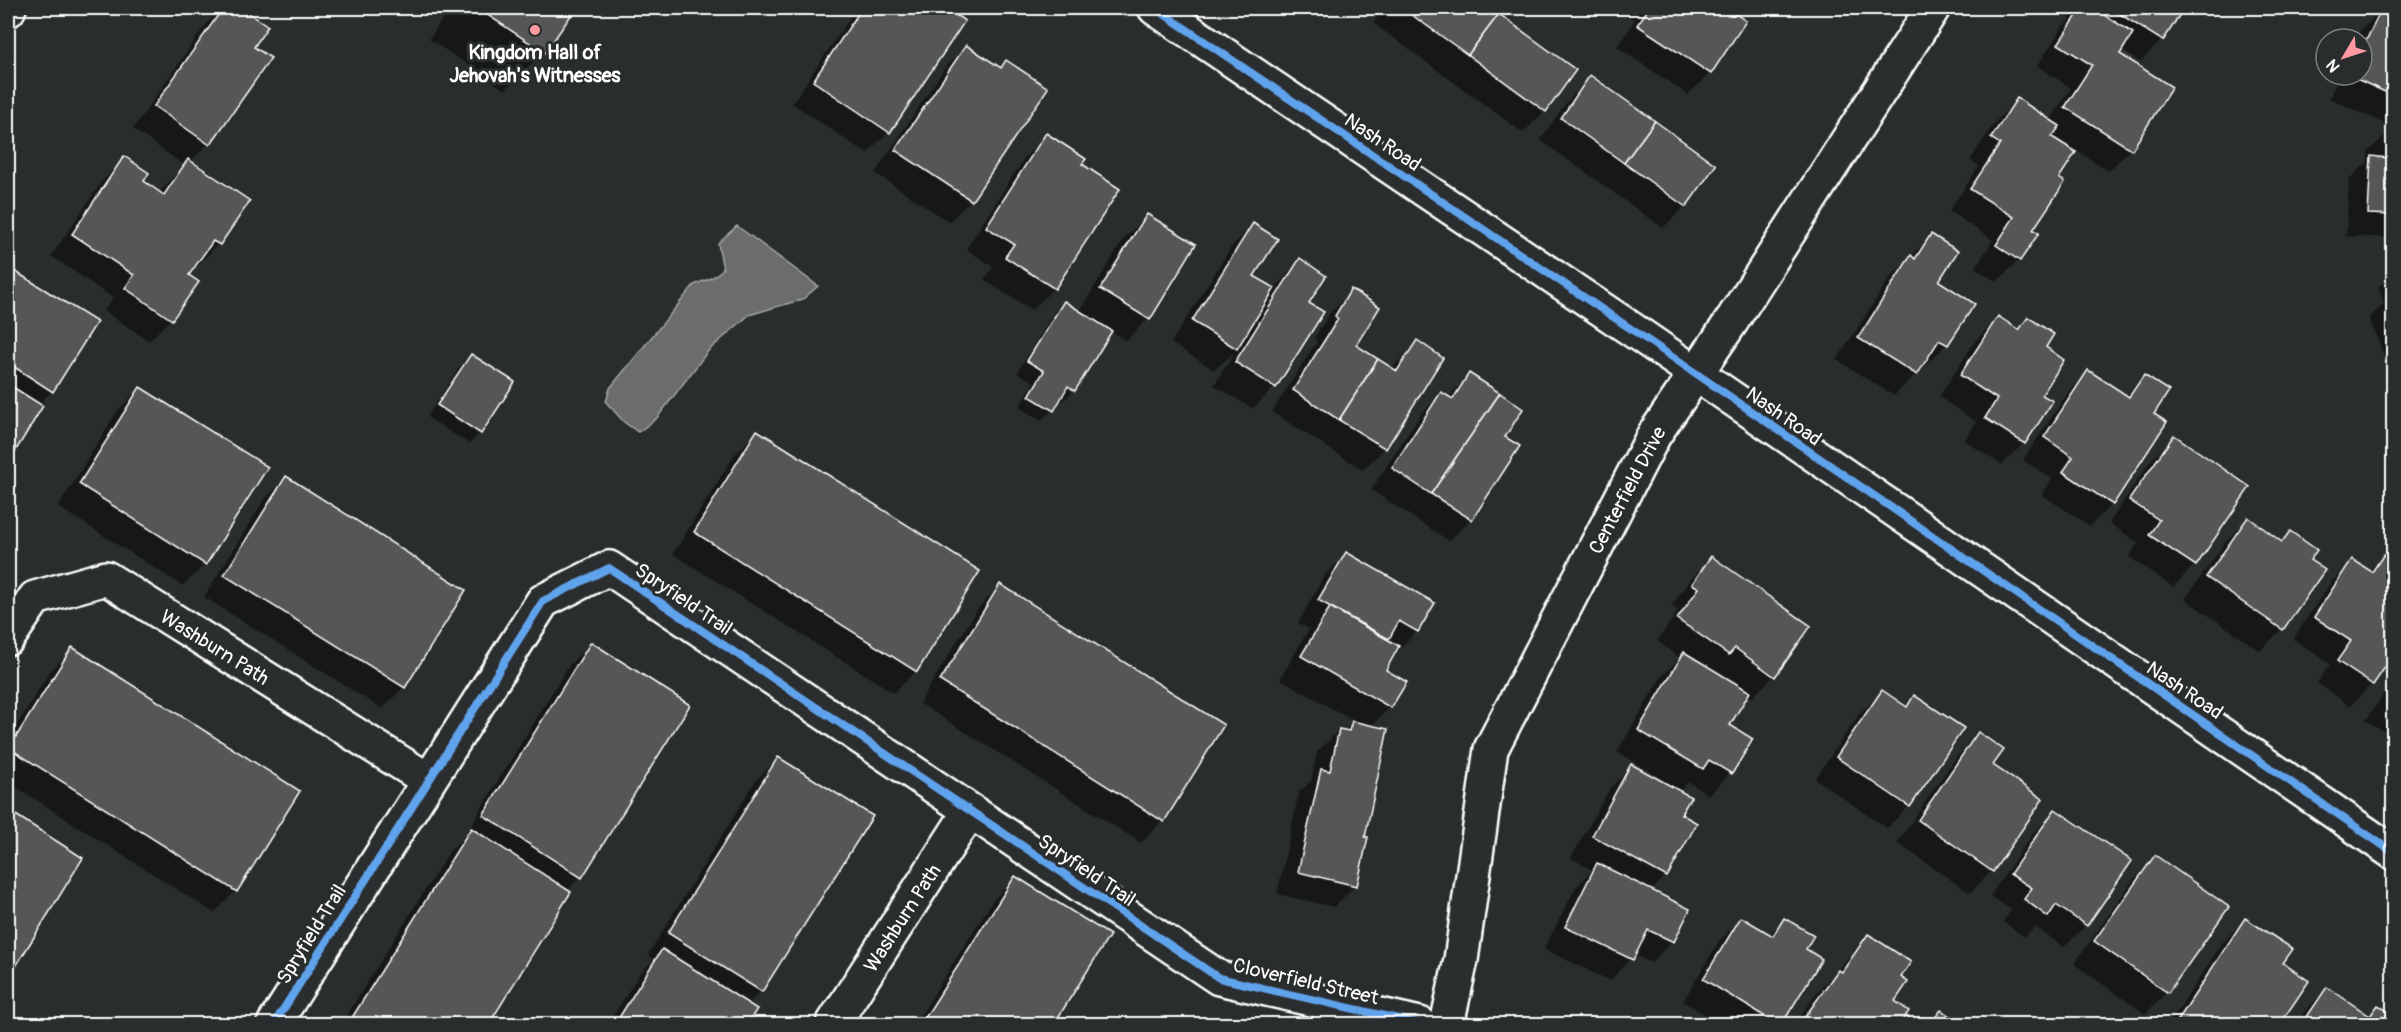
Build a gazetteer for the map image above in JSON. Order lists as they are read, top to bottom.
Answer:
{
  "streets": {
    "street": [
      "Nash Road",
      "Centerfield Drive",
      "Spryfield Trail",
      "Washburn Path",
      "Cloverfield Street"
    ]
  },
  "crossings": [
    ["Nash Road", "Centerfield Drive"],
    ["Spryfield Trail", "Washburn Path"],
    ["Spryfield Trail", "Cloverfield Street"]
  ],
  "places": ["Kingdom Hall of Jehovah's Witnesses"],
  "north": "bottom left"
}
